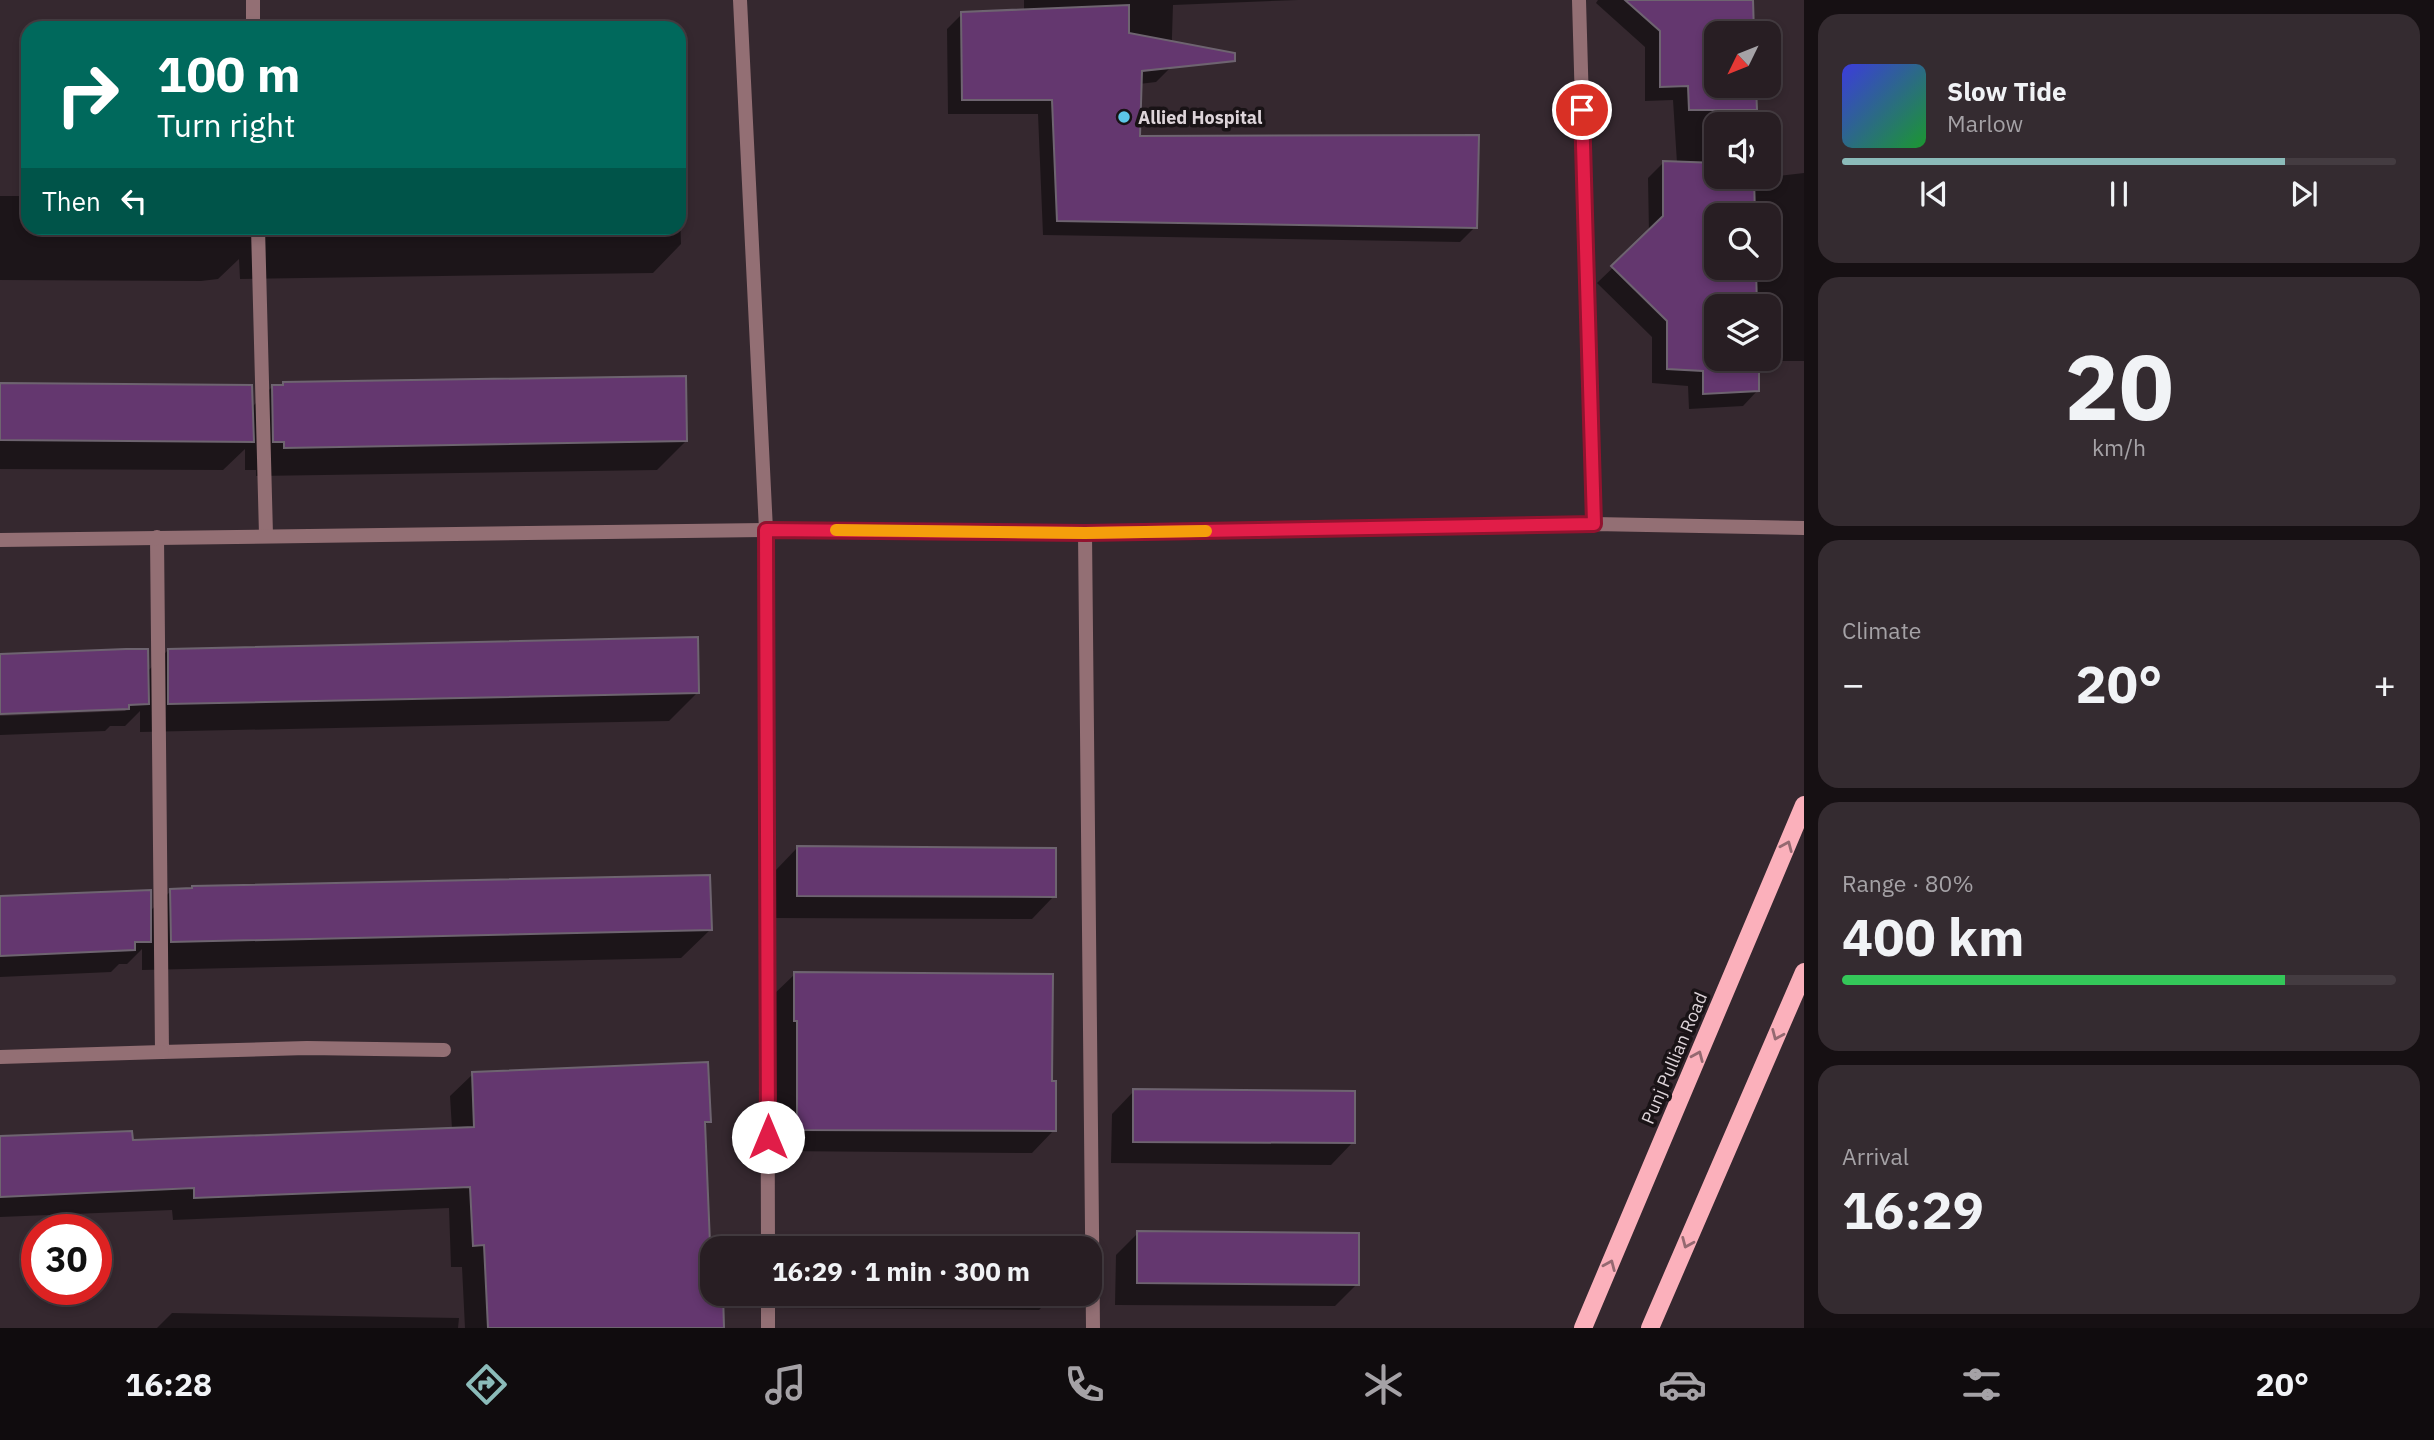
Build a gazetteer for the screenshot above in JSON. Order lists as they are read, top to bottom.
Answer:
{
  "streets": {
    "main road": ["Punj Pullian Road"]
  },
  "places": ["Allied Hospital"],
  "north": "bottom left",
  "page": {
    "turn": ["100 m", "Turn right"],
    "song": ["Slow Tide", "Marlow"],
    "then": "Then",
    "tile": [
      ["20", "km/h"],
      "Climate",
      ["Range · 80%", "400 km"],
      ["Arrival", "16:29"]
    ],
    "heat": ["−", "20°", "+"],
    "limit": "30",
    "trip": "16:29 · 1 min · 300 m",
    "tabs": ["16:28", "20°"]
  }
}
